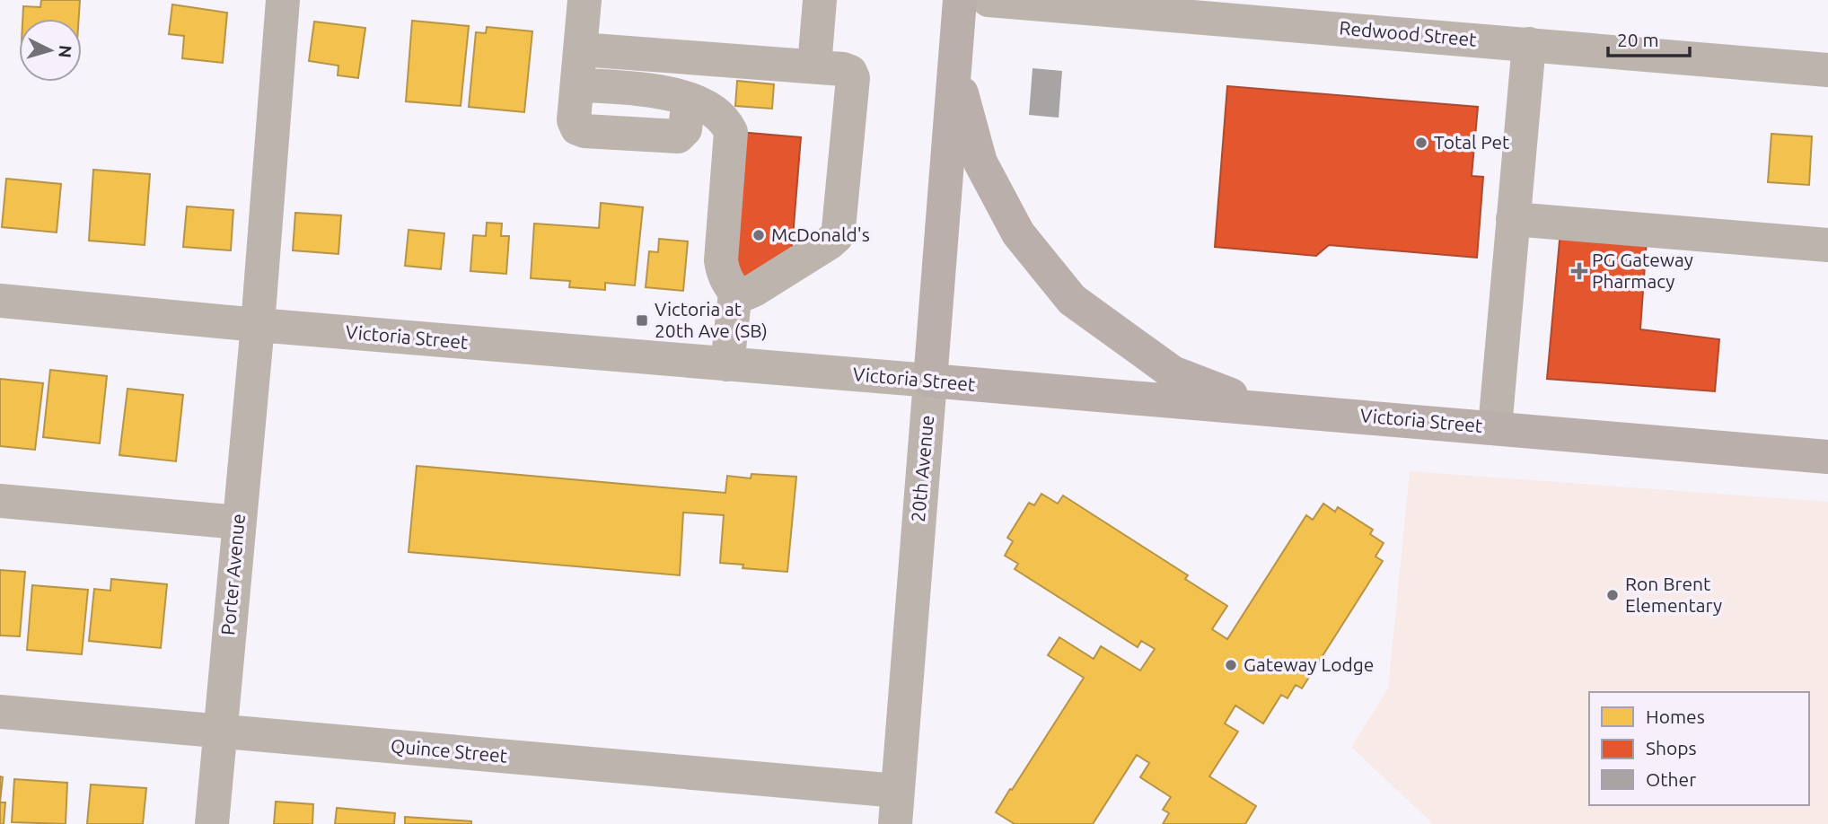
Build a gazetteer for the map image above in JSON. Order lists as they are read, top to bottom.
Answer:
{
  "streets": {
    "highway": ["Victoria Street", "20th Avenue"],
    "street": ["Redwood Street", "Porter Avenue", "Quince Street"]
  },
  "crossings": [
    ["Victoria Street", "20th Avenue"],
    ["Victoria Street", "Porter Avenue"],
    ["20th Avenue", "Quince Street"],
    ["Porter Avenue", "Quince Street"]
  ],
  "places": {
    "other": [
      "Total Pet",
      "McDonald's",
      "Ron Brent Elementary",
      "Gateway Lodge"
    ],
    "health": ["PG Gateway Pharmacy"],
    "transit": ["Victoria at 20th Ave (SB)"]
  },
  "legend": ["Homes", "Shops", "Other"],
  "scale_bar": "20 m",
  "north": "right"
}
